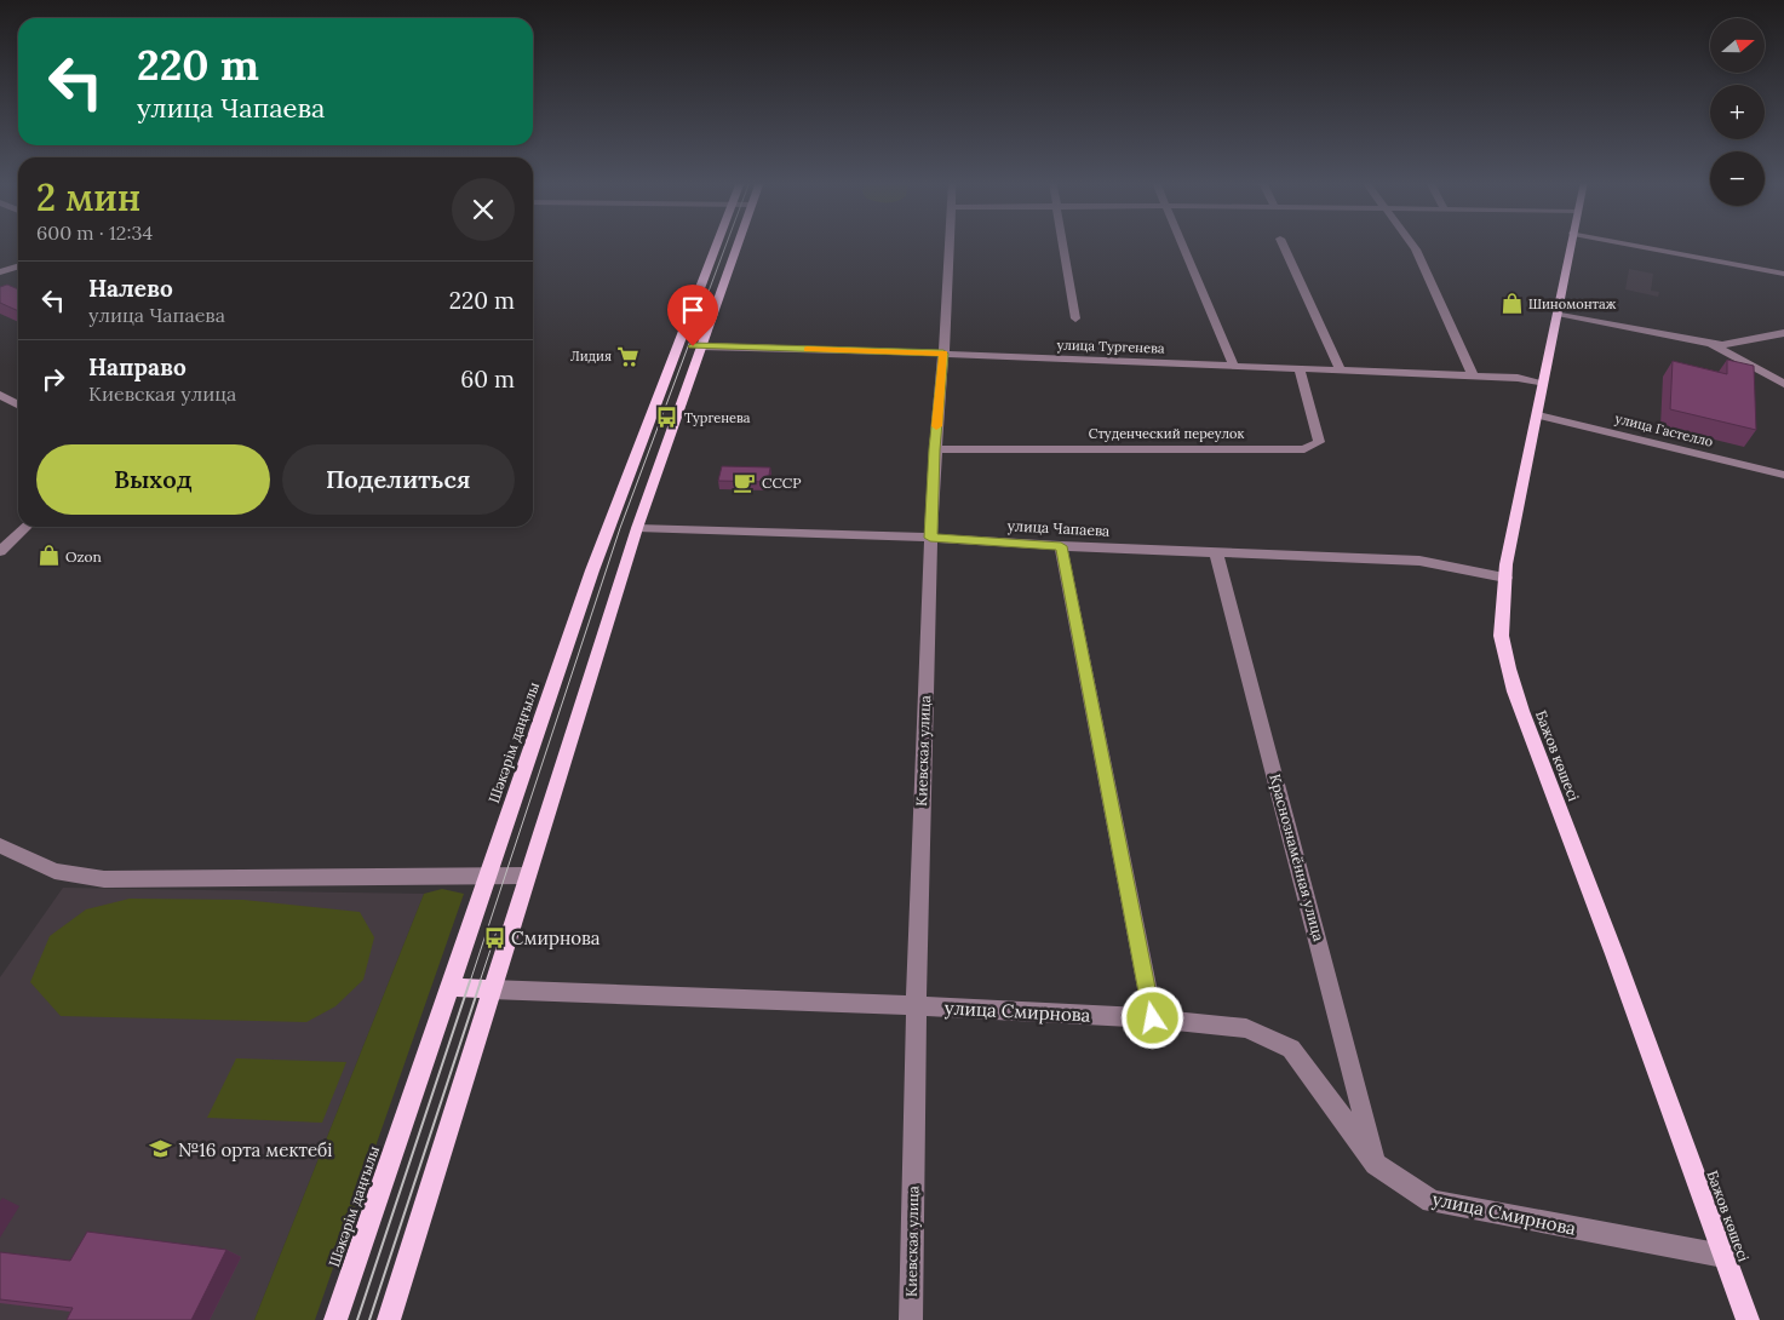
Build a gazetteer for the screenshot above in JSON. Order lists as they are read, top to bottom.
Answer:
{
  "streets": {
    "main road": [
      "улица Тургенева",
      "улица Чапаева",
      "Шәкәрім даңғылы",
      "Бажов көшесі",
      "улица Смирнова"
    ],
    "street": [
      "улица Гастелло",
      "Студенческий переулок",
      "Киевская улица",
      "Краснознамённая улица"
    ]
  },
  "crossings": [
    ["улица Тургенева", "Студенческий переулок"],
    ["улица Тургенева", "Шәкәрім даңғылы"],
    ["улица Тургенева", "Киевская улица"],
    ["улица Тургенева", "Бажов көшесі"],
    ["улица Гастелло", "Бажов көшесі"],
    ["Студенческий переулок", "Киевская улица"],
    ["улица Чапаева", "Шәкәрім даңғылы"],
    ["улица Чапаева", "Киевская улица"],
    ["улица Чапаева", "Бажов көшесі"],
    ["улица Чапаева", "Краснознамённая улица"],
    ["Шәкәрім даңғылы", "улица Смирнова"],
    ["Киевская улица", "улица Смирнова"],
    ["Бажов көшесі", "улица Смирнова"],
    ["Краснознамённая улица", "улица Смирнова"]
  ],
  "places": {
    "shop": ["Шиномонтаж", "Ozon"],
    "supermarket": ["Лидия"],
    "bus stop": ["Тургенева", "Смирнова"],
    "cafe": ["СССР"],
    "school or university": ["№16 орта мектебі"]
  },
  "north": "right",
  "page": {
    "map_buttons": ["+", "−"],
    "turn": ["220 m", "улица Чапаева"],
    "heading": ["2 мин", "600 m · 12:34"],
    "list": [
      {
        "name": "Налево",
        "note": "улица Чапаева",
        "value": "220 m"
      },
      {
        "name": "Направо",
        "note": "Киевская улица",
        "value": "60 m"
      }
    ],
    "buttons": ["Выход", "Поделиться"]
  }
}
